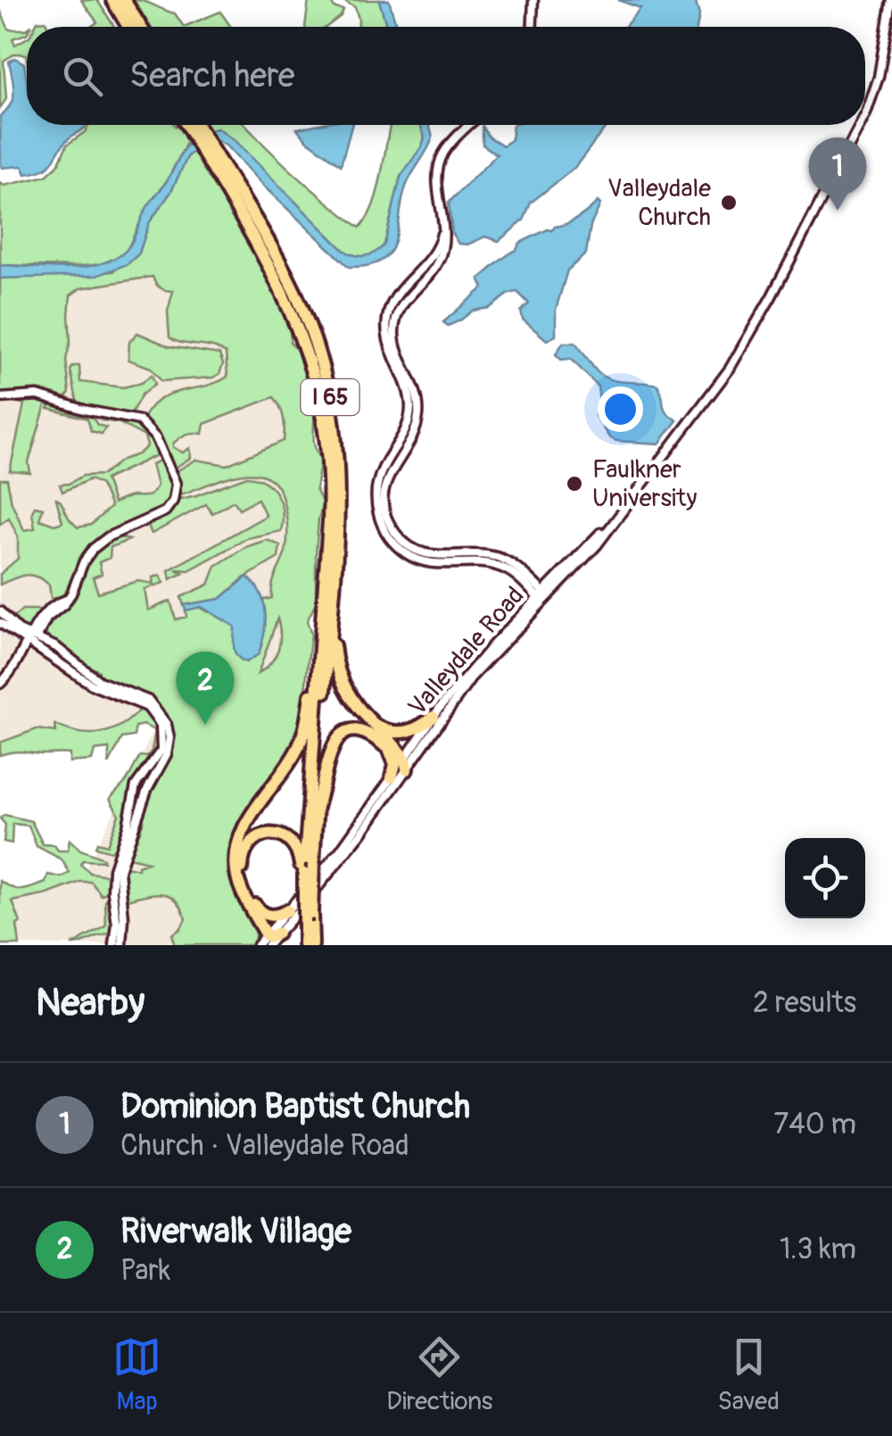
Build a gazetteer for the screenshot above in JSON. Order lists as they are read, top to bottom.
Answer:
{
  "streets": {
    "highway": ["I 65"],
    "street": ["Valleydale Road"]
  },
  "places": ["Valleydale Church", "Faulkner University"],
  "page": {
    "search": "Search here",
    "pins": ["1", "2"],
    "heading": ["Nearby", "2 results"],
    "list": [
      {
        "mark": "1",
        "name": "Dominion Baptist Church",
        "note": "Church · Valleydale Road",
        "value": "740 m"
      },
      {
        "mark": "2",
        "name": "Riverwalk Village",
        "note": "Park",
        "value": "1.3 km"
      }
    ],
    "nav": ["Map", "Directions", "Saved"]
  }
}
